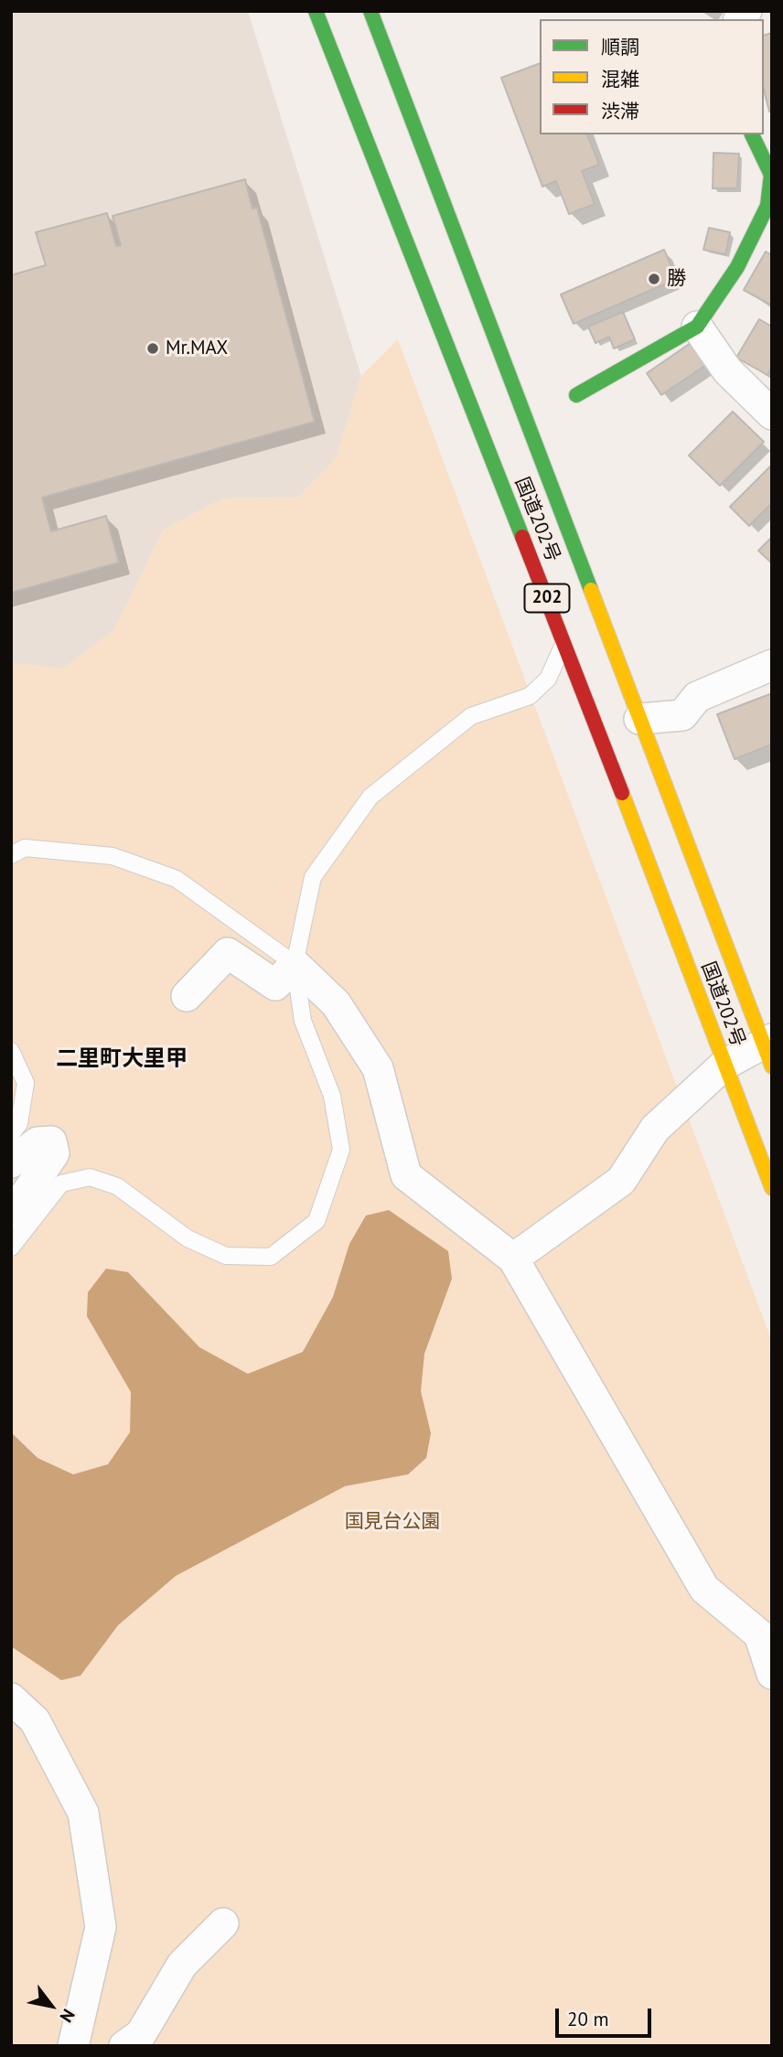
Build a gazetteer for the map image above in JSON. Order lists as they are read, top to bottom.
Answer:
{
  "streets": {
    "main road": ["国道202号", "202"]
  },
  "districts": ["二里町大里甲"],
  "parks": ["国見台公園"],
  "places": ["勝", "Mr.MAX"],
  "legend": ["順調", "混雑", "渋滞"],
  "scale_bar": "20 m",
  "north": "bottom right"
}
